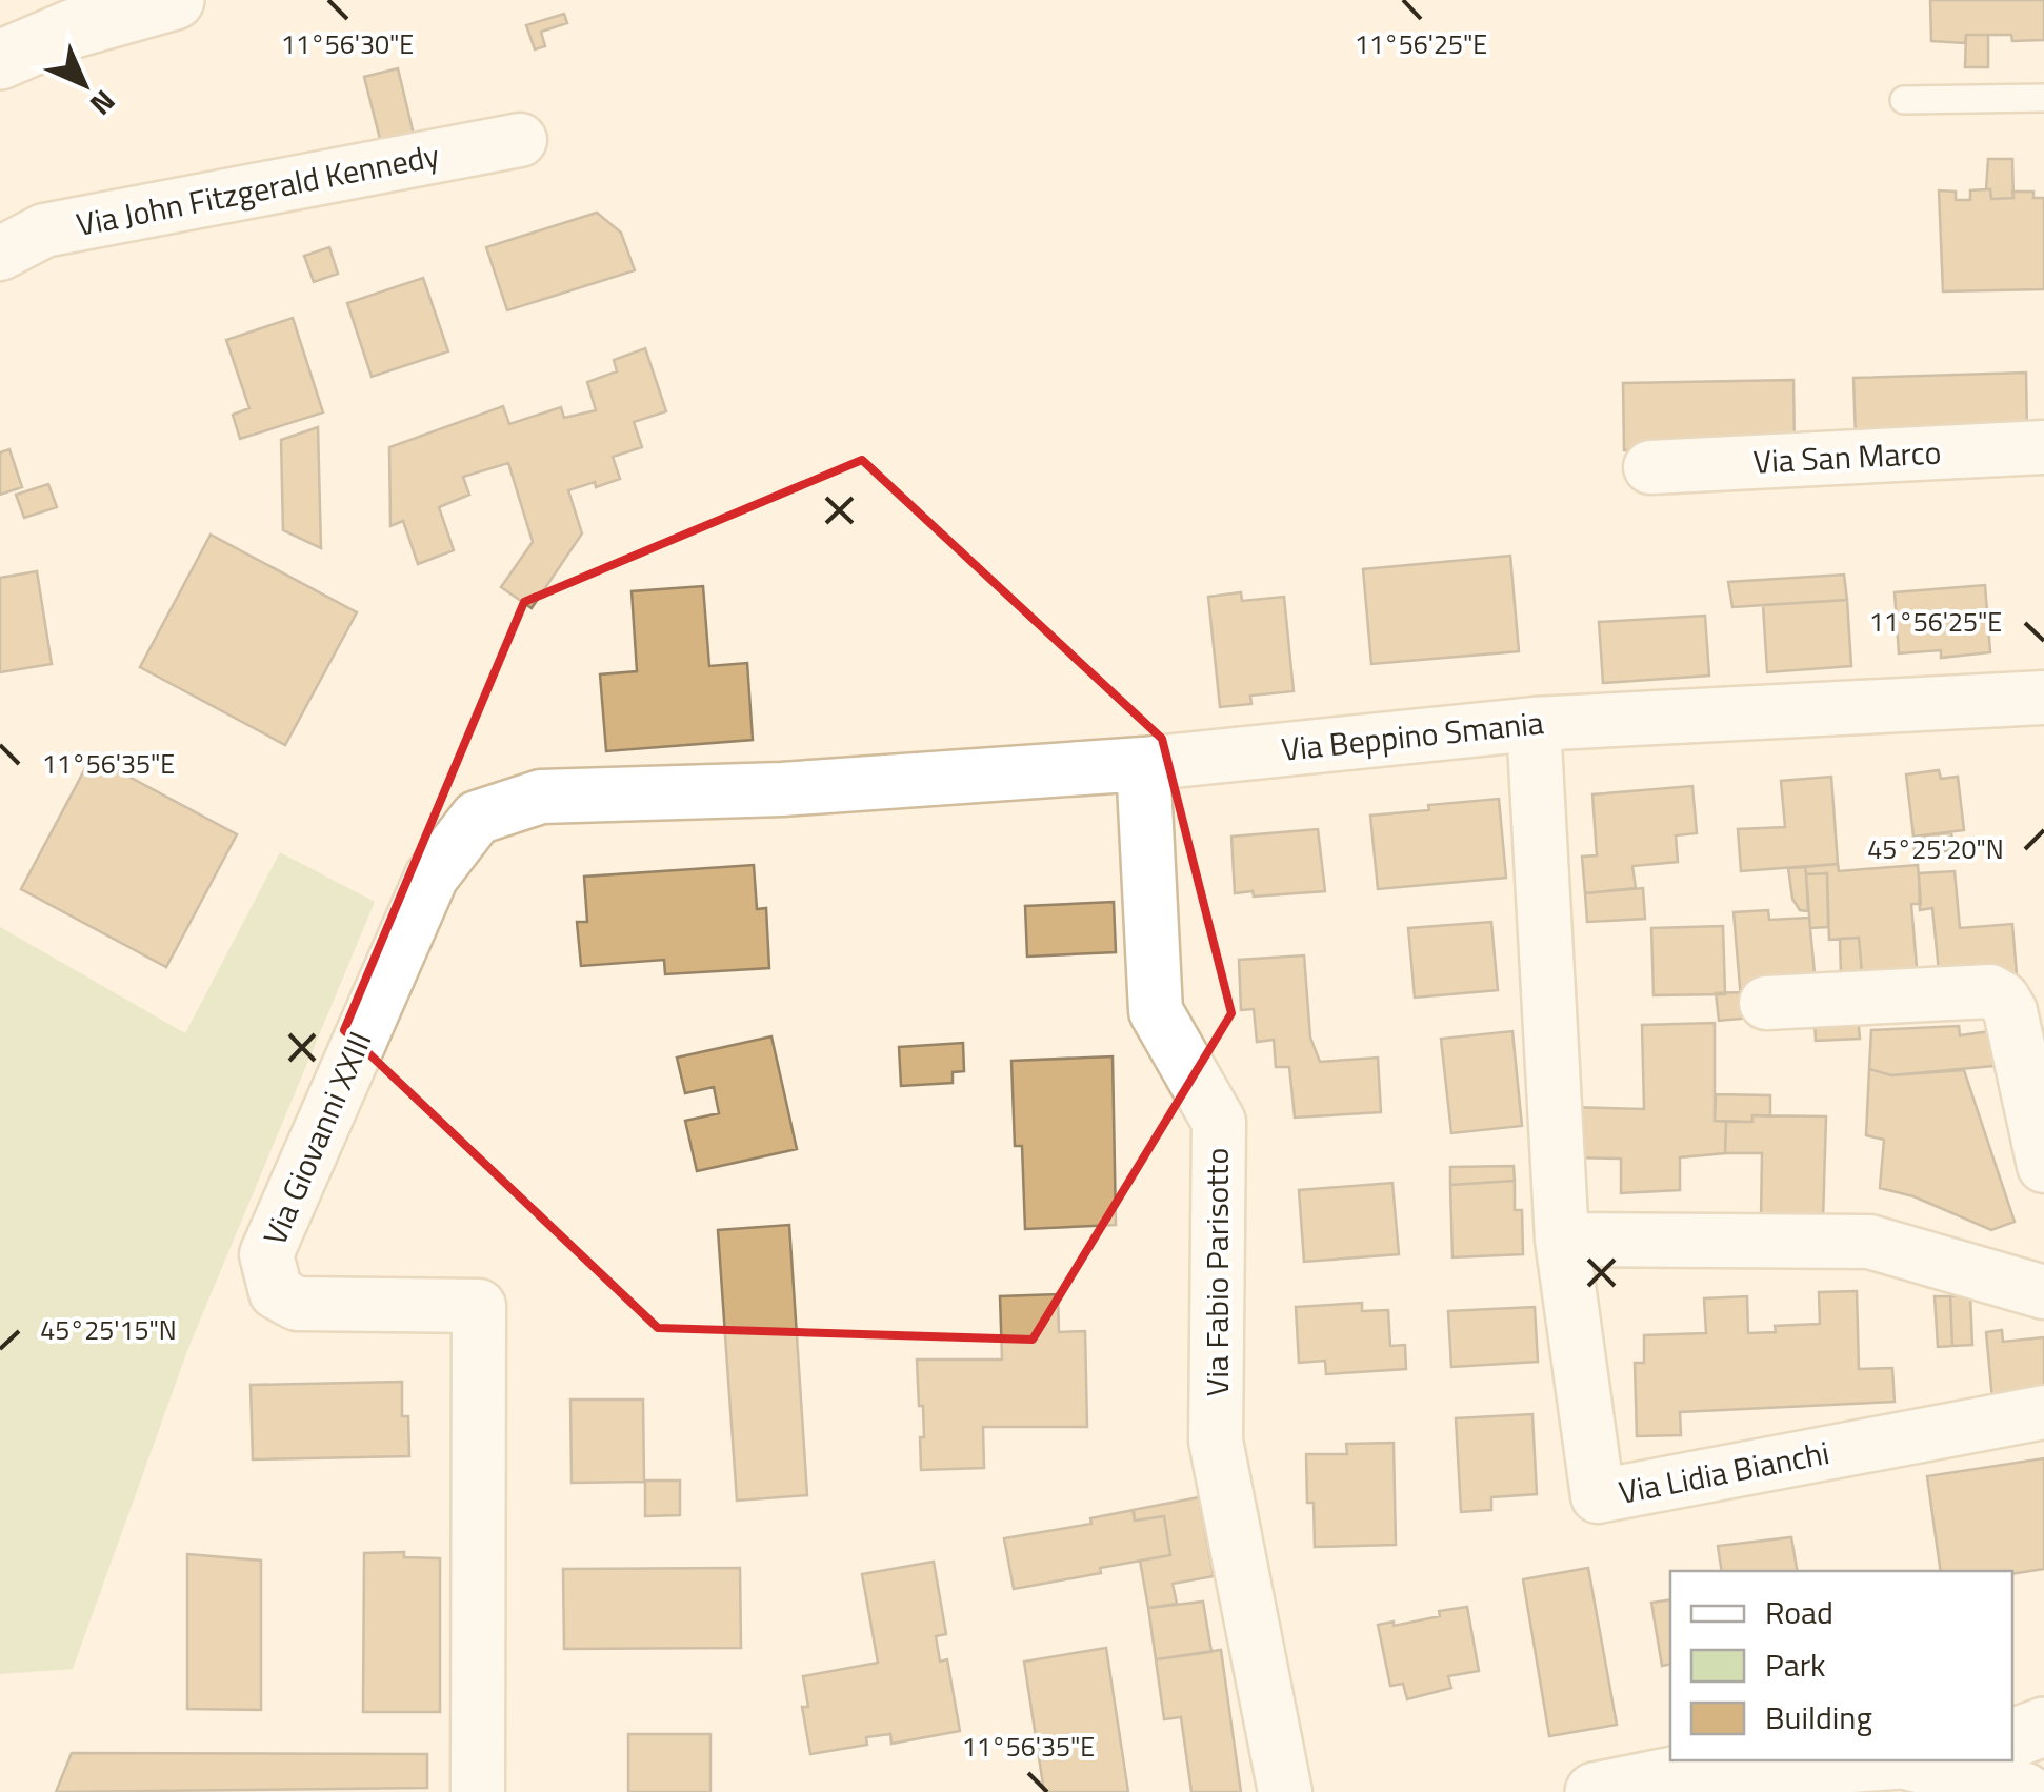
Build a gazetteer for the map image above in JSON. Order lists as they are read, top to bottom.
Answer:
{
  "streets": {
    "street": [
      "Via John Fitzgerald Kennedy",
      "Via San Marco",
      "Via Beppino Smania",
      "Via Giovanni XXIII",
      "Via Fabio Parisotto",
      "Via Lidia Bianchi"
    ]
  },
  "crossings": [
    ["Via Beppino Smania", "Via Giovanni XXIII"],
    ["Via Beppino Smania", "Via Fabio Parisotto"],
    ["Via Beppino Smania", "Via Lidia Bianchi"]
  ],
  "legend": ["Road", "Park", "Building"],
  "north": "bottom right",
  "coordinates": [
    "11°56'30\"E",
    "11°56'25\"E",
    "11°56'35\"E",
    "45°25'20\"N",
    "45°25'15\"N"
  ]
}
